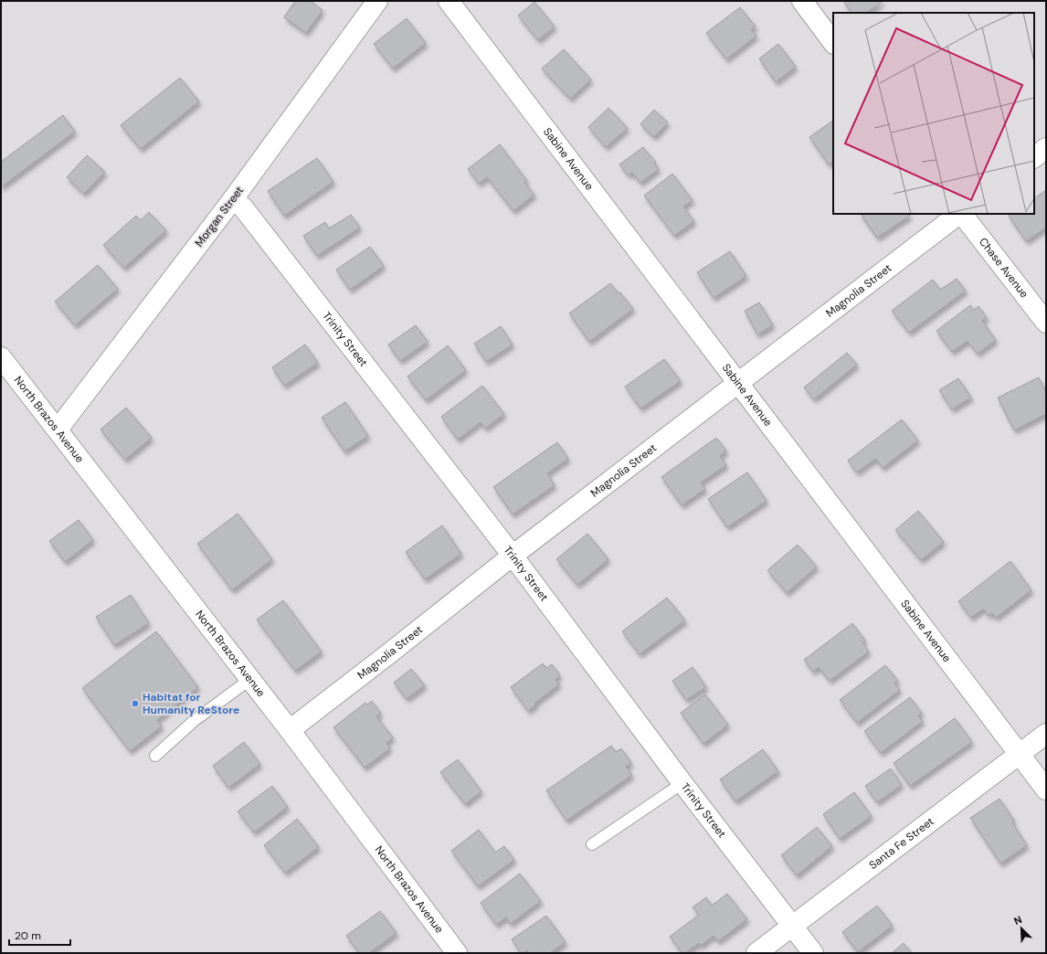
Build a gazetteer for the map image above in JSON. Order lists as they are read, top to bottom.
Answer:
{
  "streets": {
    "street": [
      "Sabine Avenue",
      "Morgan Street",
      "Chase Avenue",
      "Magnolia Street",
      "Trinity Street",
      "North Brazos Avenue",
      "Santa Fe Street"
    ]
  },
  "crossings": [
    ["Sabine Avenue", "Magnolia Street"],
    ["Sabine Avenue", "Santa Fe Street"],
    ["Morgan Street", "Trinity Street"],
    ["Morgan Street", "North Brazos Avenue"],
    ["Magnolia Street", "Trinity Street"],
    ["Magnolia Street", "North Brazos Avenue"],
    ["Trinity Street", "Santa Fe Street"]
  ],
  "places": ["Habitat for Humanity ReStore"],
  "scale_bar": "20 m",
  "north": "top left"
}
